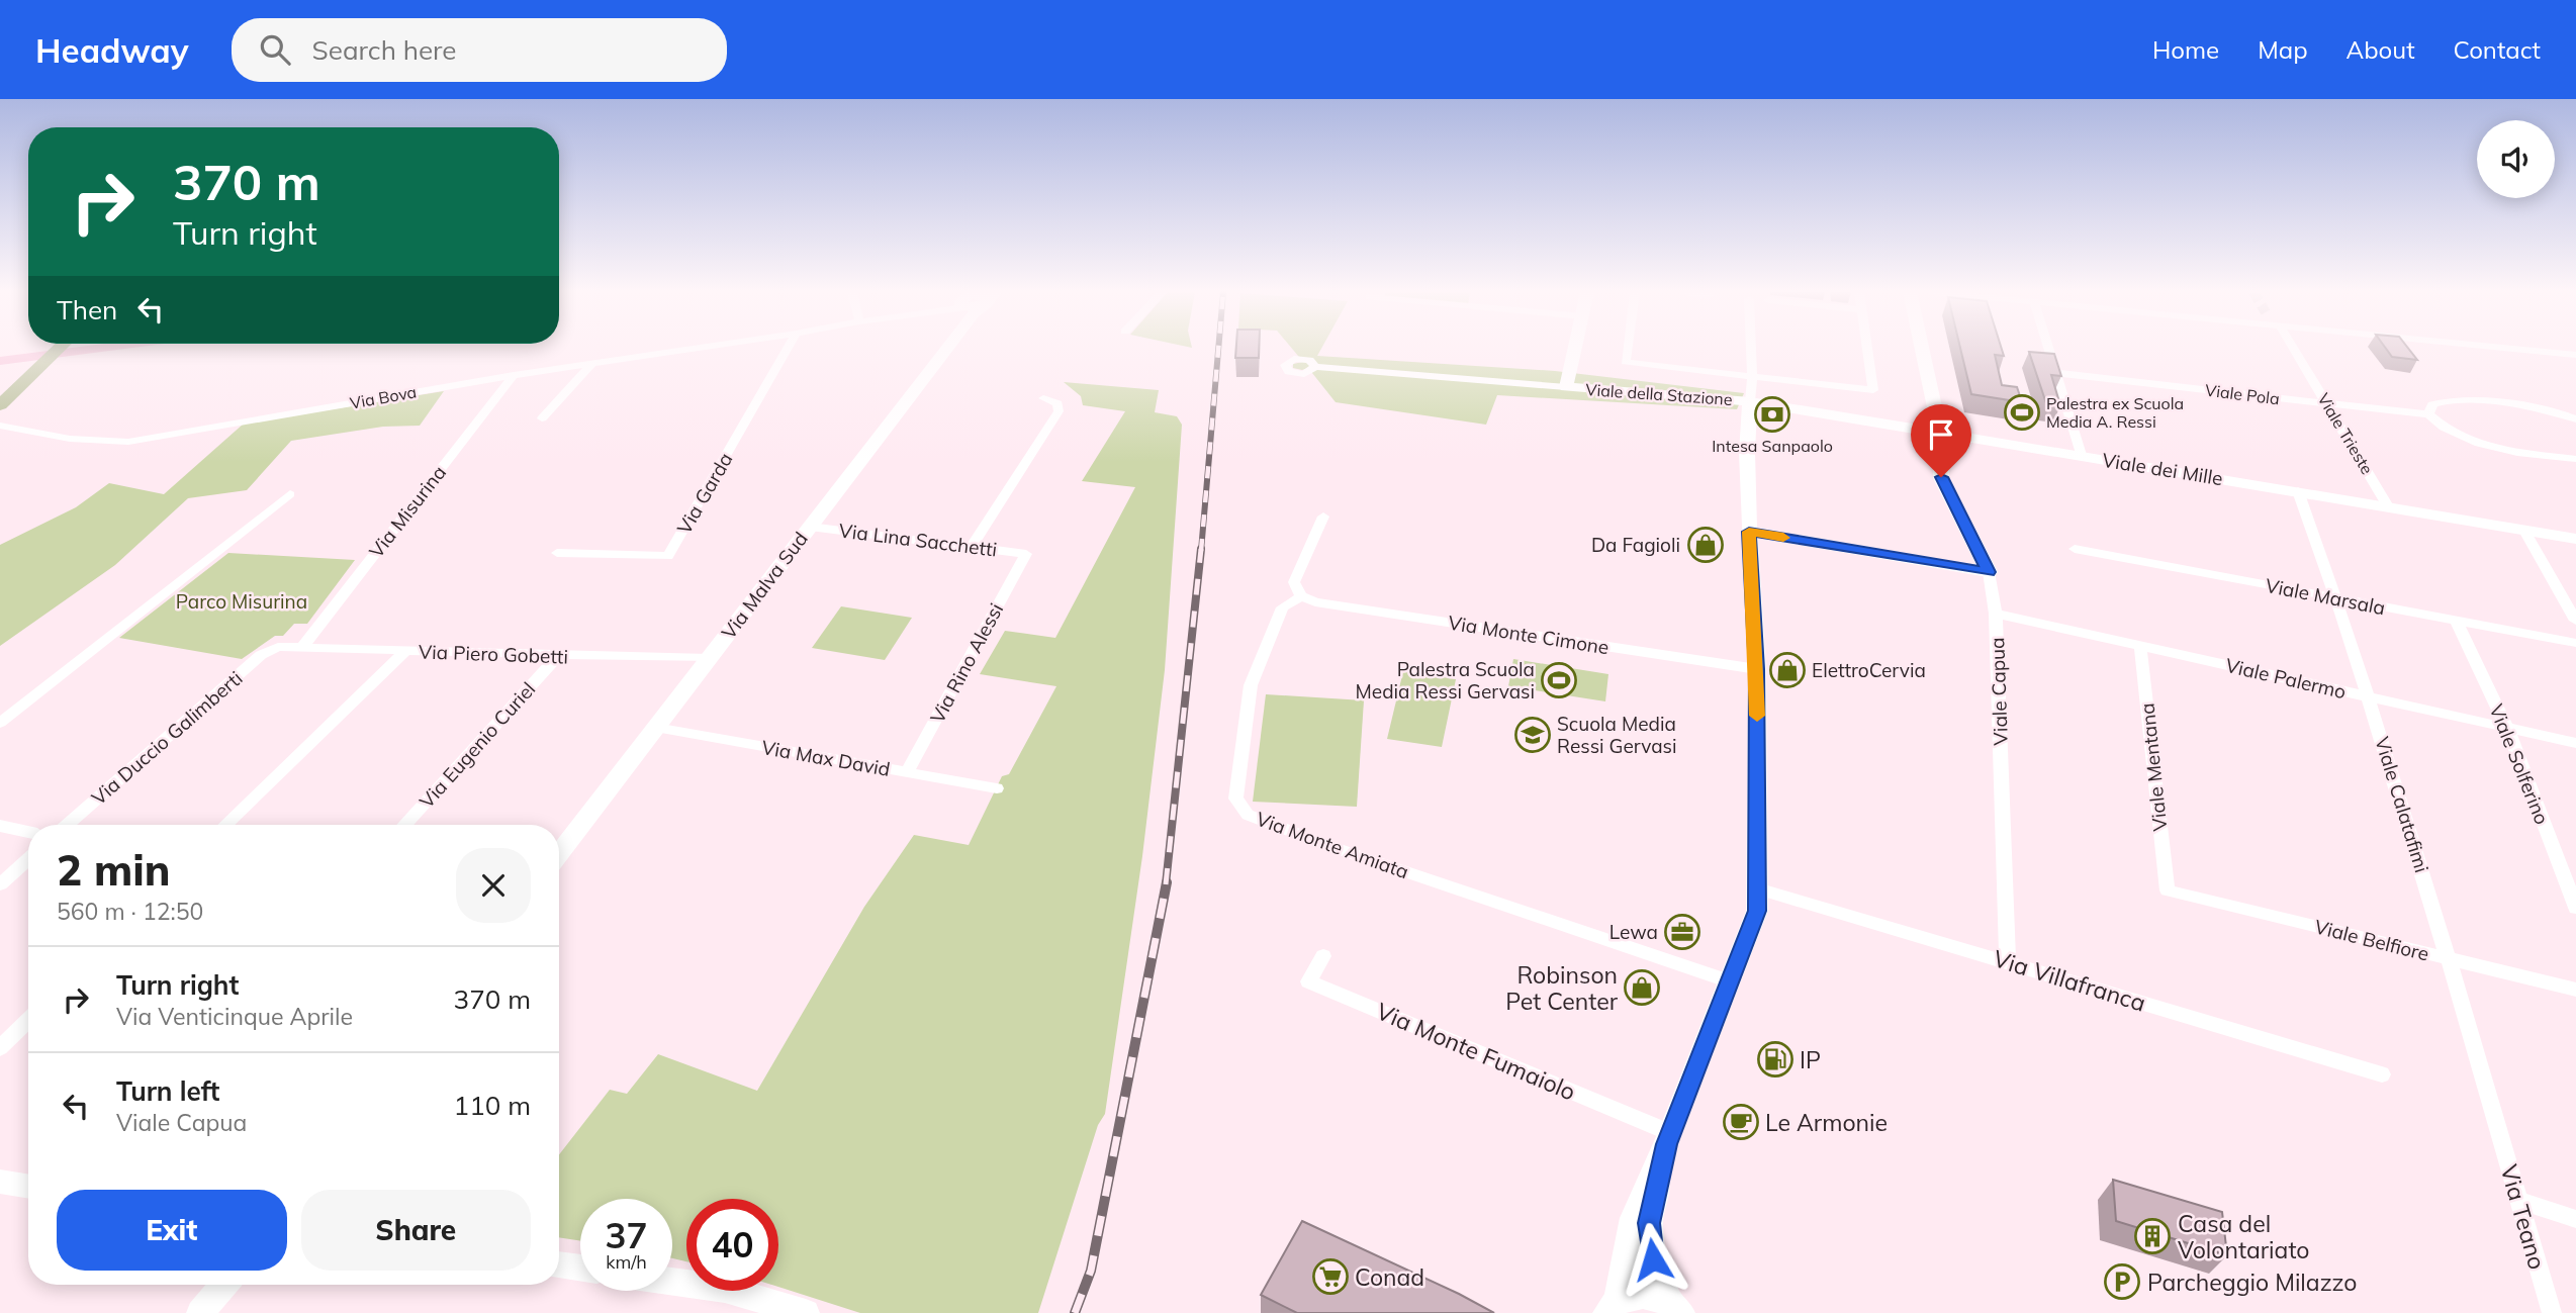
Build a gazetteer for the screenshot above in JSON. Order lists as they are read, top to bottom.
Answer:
{
  "streets": {
    "street": [
      "Viale della Stazione",
      "Viale Pola",
      "Via Bova",
      "Viale Trieste",
      "Viale dei Mille",
      "Via Garda",
      "Via Misurina",
      "Via Lina Sacchetti",
      "Via Malva Sud",
      "Viale Marsala",
      "Via Monte Cimone",
      "Via Piero Gobetti",
      "Via Rino Alessi",
      "Viale Palermo",
      "Viale Capua",
      "Via Duccio Galimberti",
      "Via Eugenio Curiel",
      "Via Max David",
      "Viale Solferino",
      "Viale Mentana",
      "Viale Calatafimi",
      "Via Monte Amiata",
      "Viale Belfiore",
      "Via Villafranca",
      "Via Monte Fumaiolo",
      "Via Teano"
    ]
  },
  "crossings": [
    ["Viale della Stazione", "Viale dei Mille"],
    ["Viale Pola", "Viale Trieste"],
    ["Via Bova", "Via Misurina"],
    ["Viale Trieste", "Viale dei Mille"],
    ["Viale dei Mille", "Viale Capua"],
    ["Viale dei Mille", "Viale Calatafimi"],
    ["Via Misurina", "Via Piero Gobetti"],
    ["Via Lina Sacchetti", "Via Malva Sud"],
    ["Via Lina Sacchetti", "Via Rino Alessi"],
    ["Via Malva Sud", "Via Piero Gobetti"],
    ["Via Malva Sud", "Via Max David"],
    ["Viale Marsala", "Viale Solferino"],
    ["Viale Marsala", "Viale Calatafimi"],
    ["Via Monte Cimone", "Via Monte Amiata"],
    ["Via Piero Gobetti", "Via Duccio Galimberti"],
    ["Via Piero Gobetti", "Via Eugenio Curiel"],
    ["Via Rino Alessi", "Via Max David"],
    ["Viale Palermo", "Viale Capua"],
    ["Viale Palermo", "Viale Solferino"],
    ["Viale Palermo", "Viale Mentana"],
    ["Viale Palermo", "Viale Calatafimi"],
    ["Viale Capua", "Via Villafranca"],
    ["Viale Mentana", "Viale Belfiore"],
    ["Viale Calatafimi", "Viale Belfiore"],
    ["Viale Calatafimi", "Via Teano"]
  ],
  "parks": ["Parco Misurina"],
  "places": {
    "sports": ["Palestra ex Scuola Media A. Ressi", "Palestra Scuola Media Ressi Gervasi"],
    "bank": ["Intesa Sanpaolo"],
    "shop": ["Da Fagioli", "ElettroCervia", "Robinson Pet Center"],
    "school or university": ["Scuola Media Ressi Gervasi"],
    "office": ["Lewa"],
    "fuel station": ["IP"],
    "cafe": ["Le Armonie"],
    "building": ["Casa del Volontariato"],
    "supermarket": ["Conad"],
    "parking": ["Parcheggio Milazzo"]
  },
  "page": {
    "header": "Headway",
    "search": "Search here",
    "nav": [
      "Home",
      "Map",
      "About",
      "Contact"
    ],
    "turn": ["370 m", "Turn right"],
    "then": "Then",
    "heading": ["2 min", "560 m · 12:50"],
    "list": [
      {
        "name": "Turn right",
        "note": "Via Venticinque Aprile",
        "value": "370 m"
      },
      {
        "name": "Turn left",
        "note": "Viale Capua",
        "value": "110 m"
      }
    ],
    "buttons": ["Exit", "Share"],
    "speed": "37 km/h",
    "limit": "40"
  }
}
